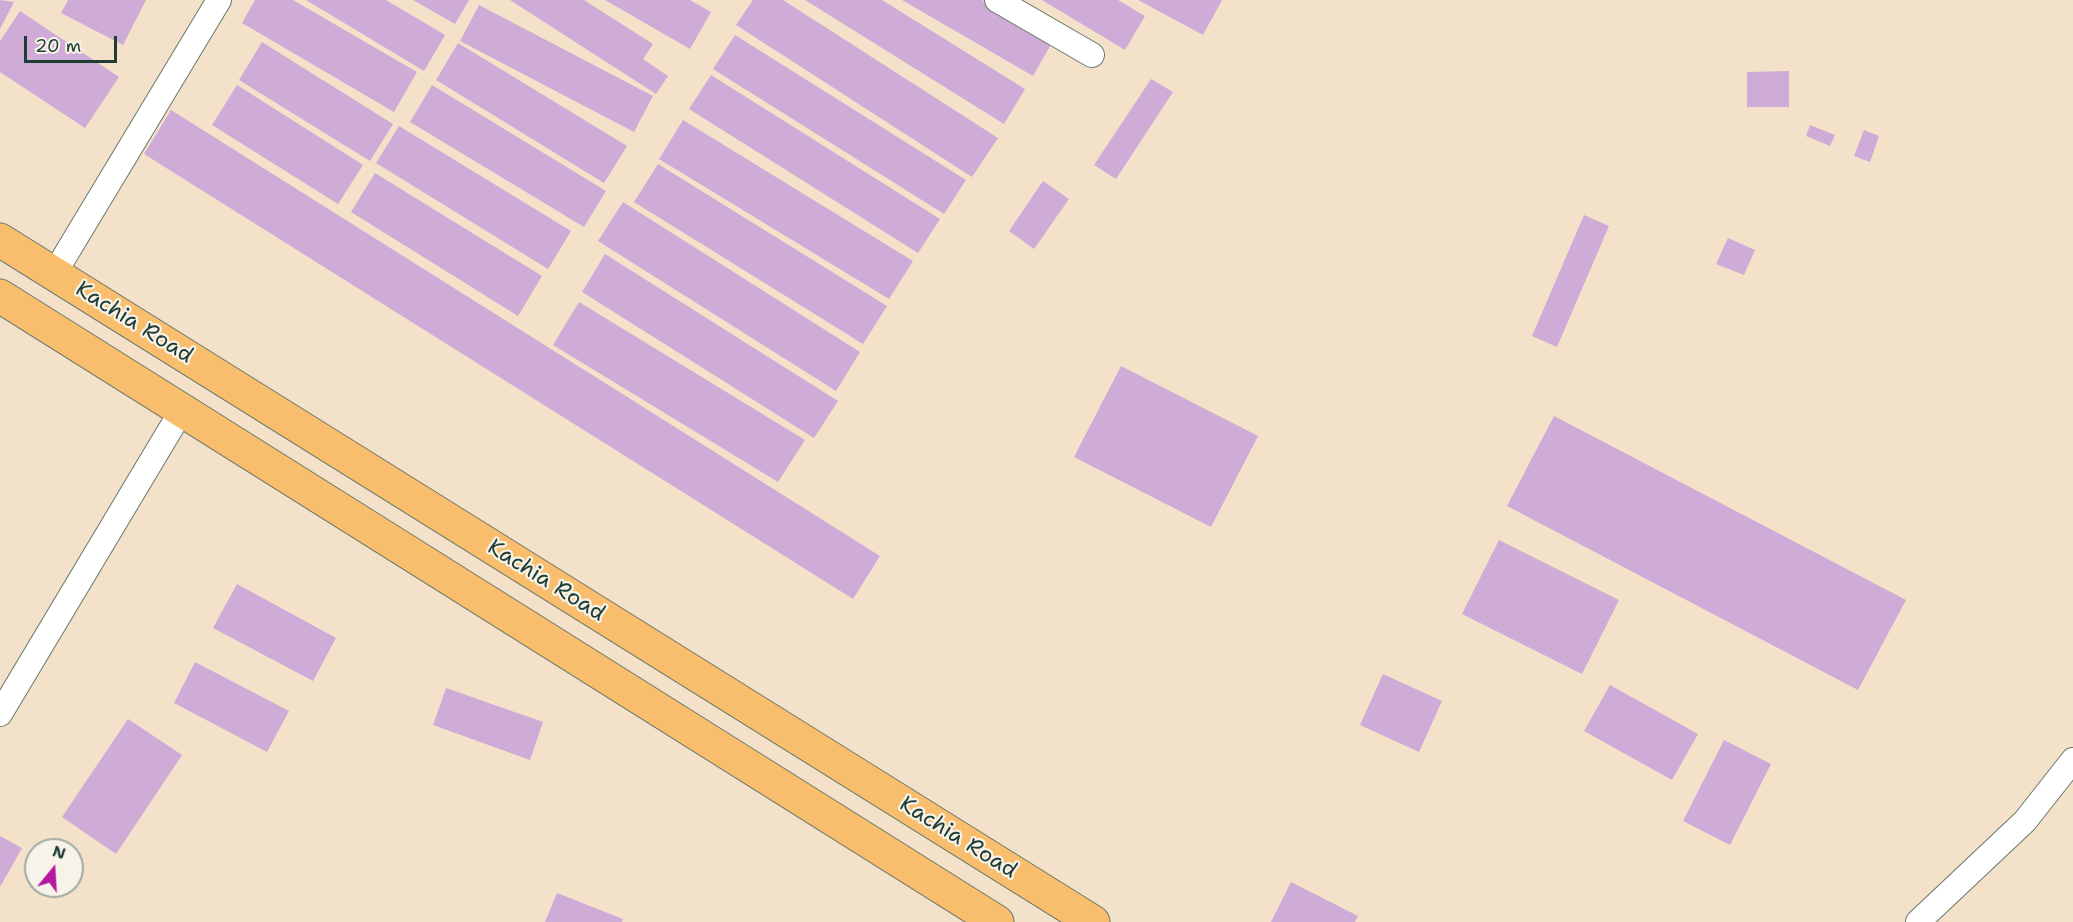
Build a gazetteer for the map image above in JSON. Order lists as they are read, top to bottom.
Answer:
{
  "streets": {
    "highway": ["Kachia Road"]
  },
  "scale_bar": "20 m",
  "north": "top"
}
